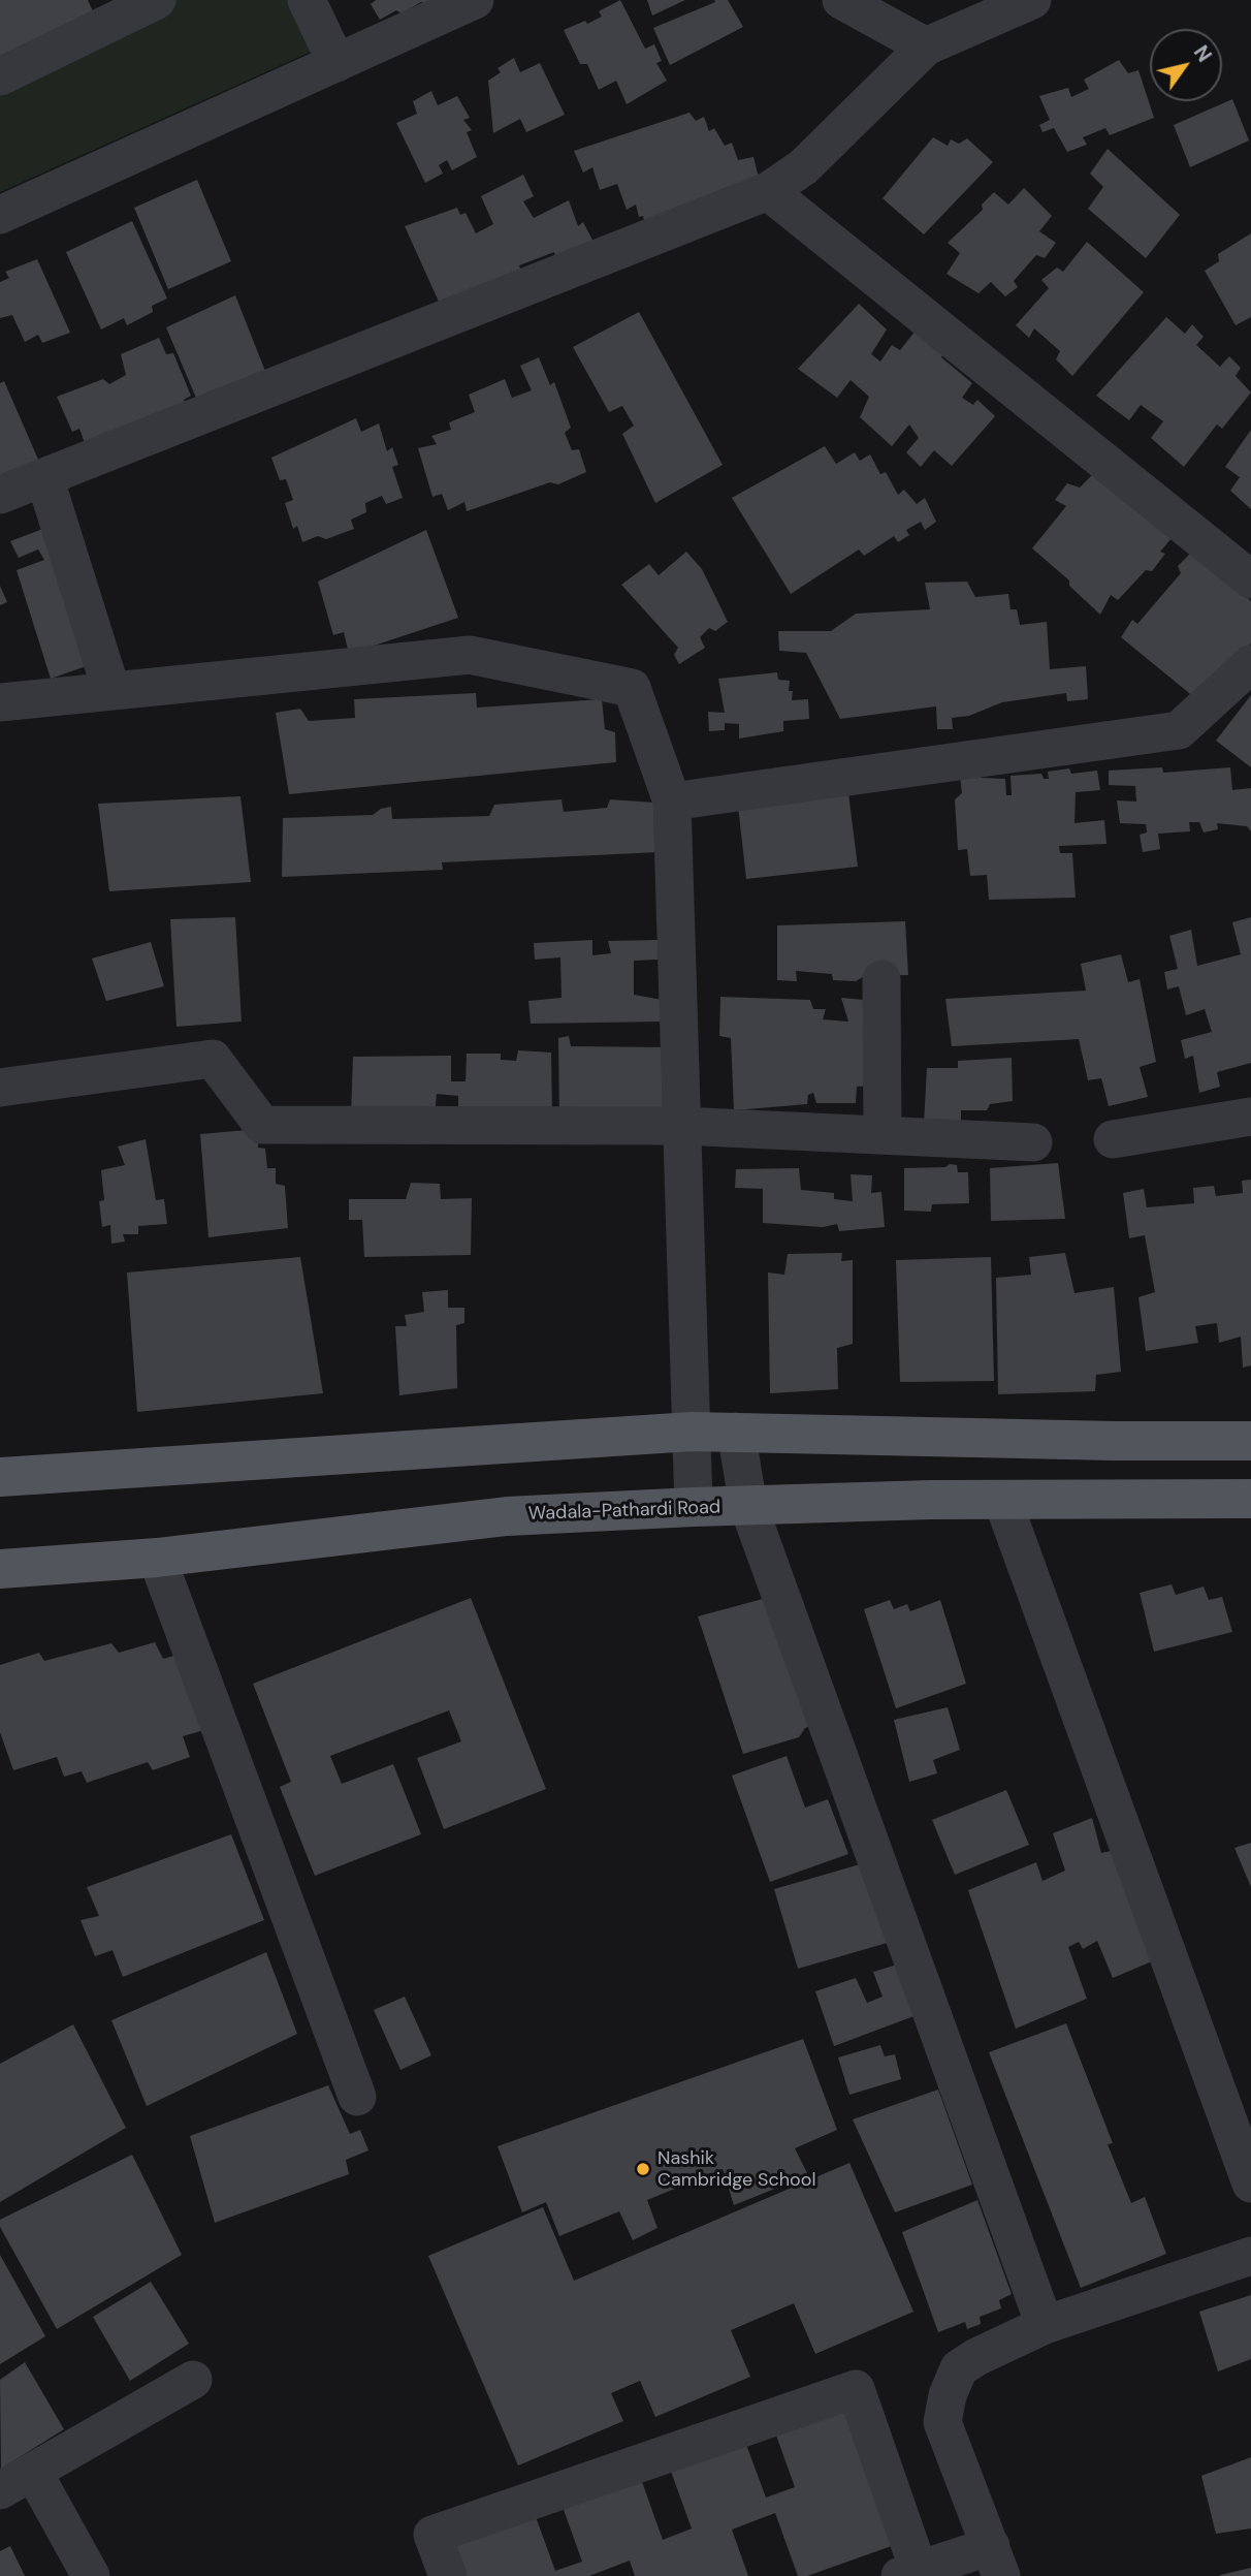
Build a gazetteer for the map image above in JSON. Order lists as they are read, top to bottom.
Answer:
{
  "streets": {
    "main road": ["Wadala-Pathardi Road"]
  },
  "places": ["Nashik Cambridge School"],
  "north": "top right"
}
